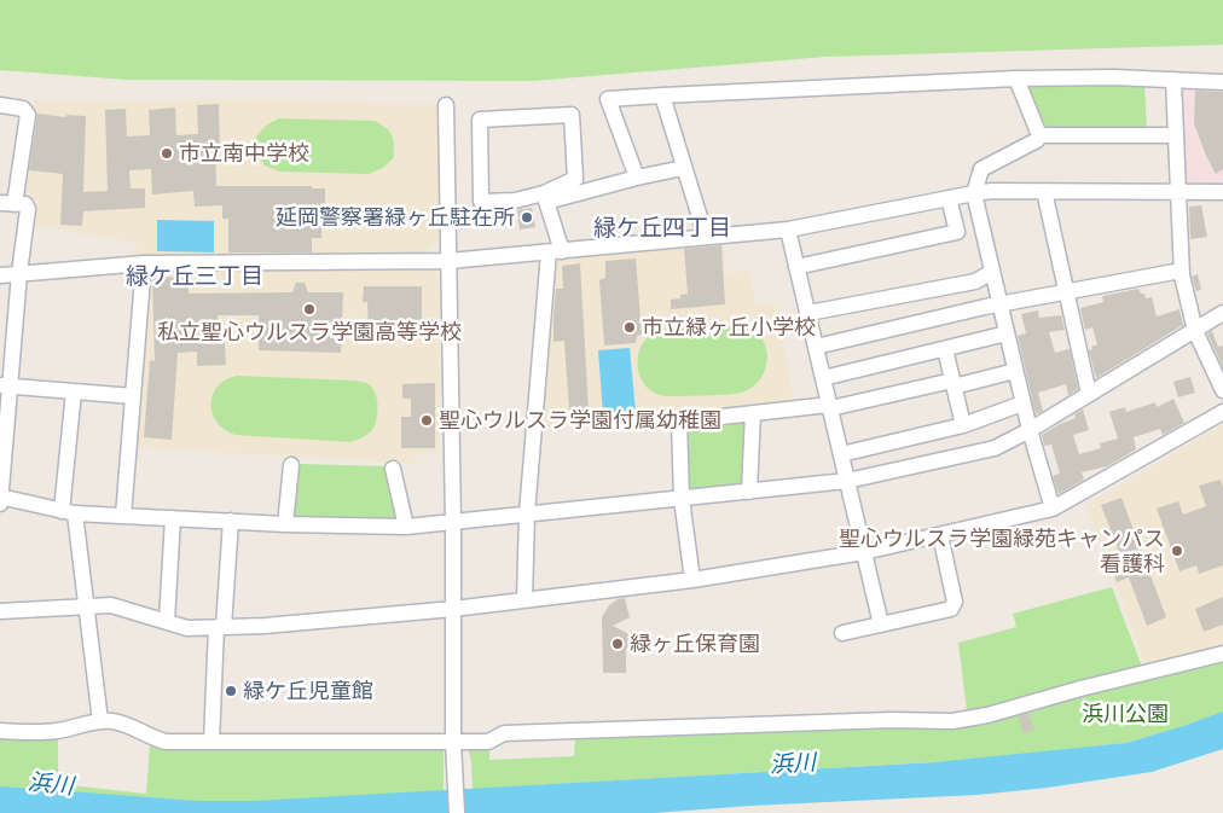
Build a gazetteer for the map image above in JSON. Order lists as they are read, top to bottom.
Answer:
{
  "districts": ["緑ケ丘四丁目", "緑ケ丘三丁目"],
  "water": ["浜川"],
  "parks": ["浜川公園"],
  "places": [
    "市立南中学校",
    "延岡警察署緑ヶ丘駐在所",
    "私立聖心ウルスラ学園高等学校",
    "市立緑ヶ丘小学校",
    "聖心ウルスラ学園付属幼稚園",
    "聖心ウルスラ学園緑苑キャンパス 看護科",
    "緑ヶ丘保育園",
    "緑ケ丘児童館"
  ]
}
